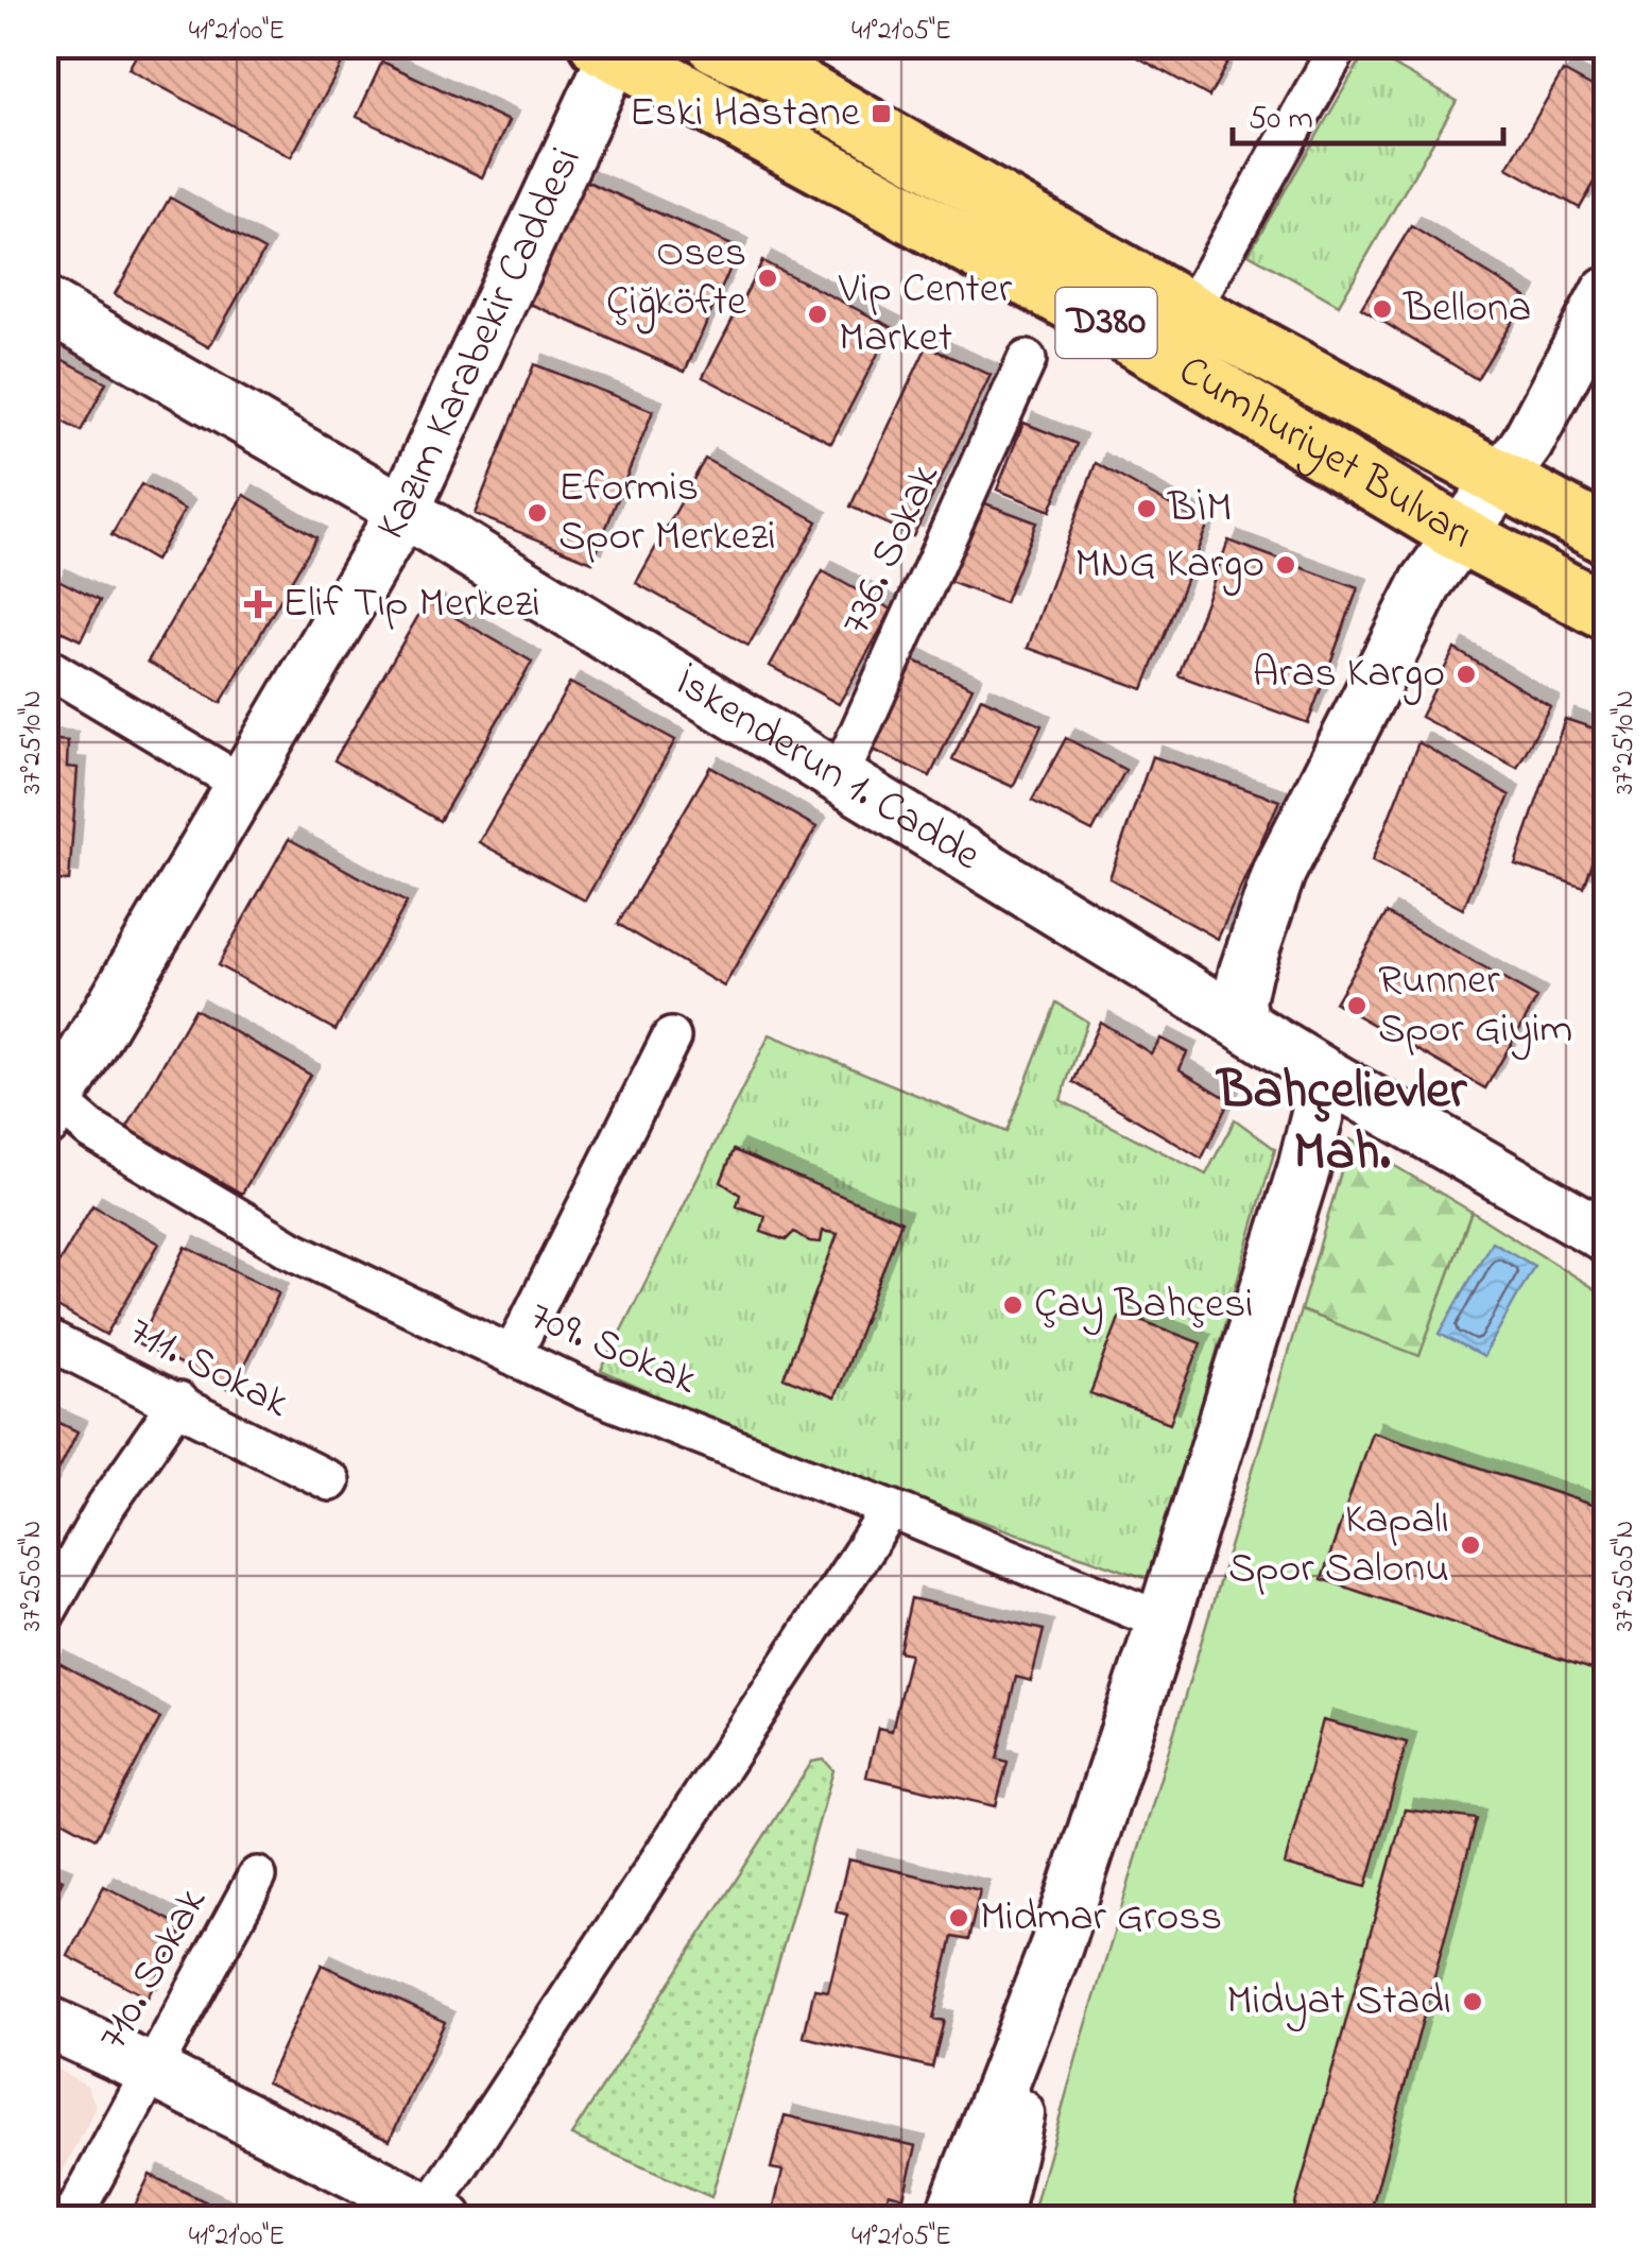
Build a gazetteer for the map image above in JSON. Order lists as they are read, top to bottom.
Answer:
{
  "streets": {
    "main road": ["D380", "Cumhuriyet Bulvarı"],
    "street": [
      "Kazım Karabekir Caddesi",
      "736. Sokak",
      "İskenderun 1. Cadde",
      "709. Sokak",
      "711. Sokak",
      "710. Sokak"
    ]
  },
  "crossings": [
    ["Kazım Karabekir Caddesi", "Cumhuriyet Bulvarı"],
    ["Kazım Karabekir Caddesi", "İskenderun 1. Cadde"],
    ["Kazım Karabekir Caddesi", "709. Sokak"],
    ["736. Sokak", "İskenderun 1. Cadde"]
  ],
  "districts": ["Bahçelievler Mah."],
  "places": {
    "transit": ["Eski Hastane"],
    "other": [
      "Oses Çiğköfte",
      "Bellona",
      "Vip Center Market",
      "BİM",
      "Eformis Spor Merkezi",
      "MNG Kargo",
      "Aras Kargo",
      "Runner Spor Giyim",
      "Çay Bahçesi",
      "Kapalı Spor Salonu",
      "Midmar Gross",
      "Midyat Stadı"
    ],
    "health": ["Elif Tıp Merkezi"]
  },
  "scale_bar": "50 m",
  "coordinates": [
    "41°21'00\"E",
    "41°21'05\"E",
    "37°25'10\"N",
    "37°25'05\"N"
  ]
}
